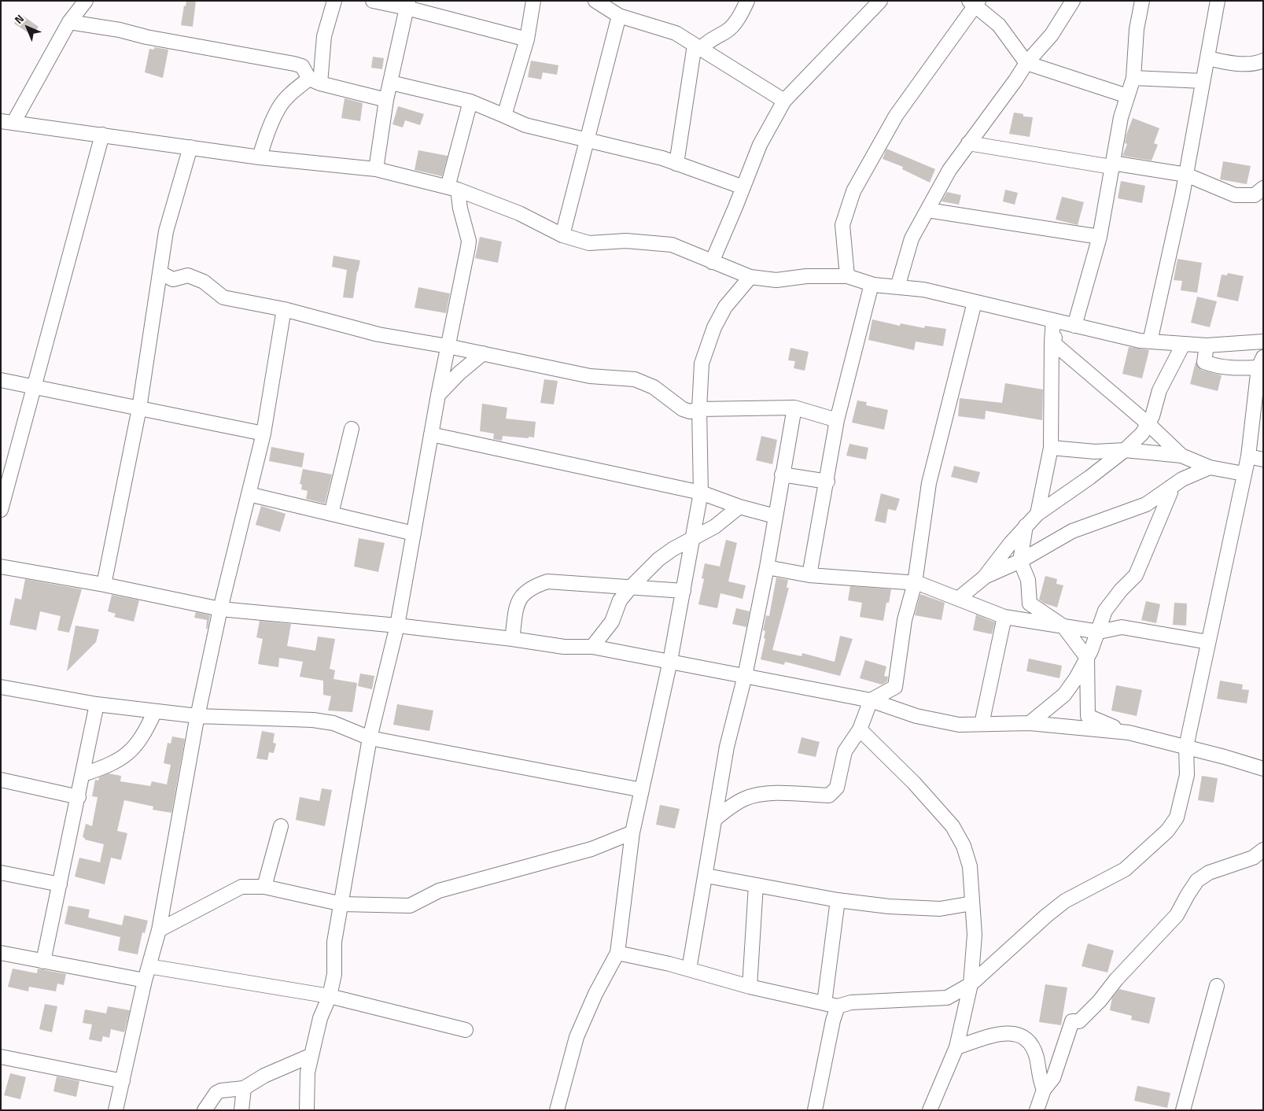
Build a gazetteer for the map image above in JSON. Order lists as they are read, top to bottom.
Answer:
{
  "north": "top left"
}
